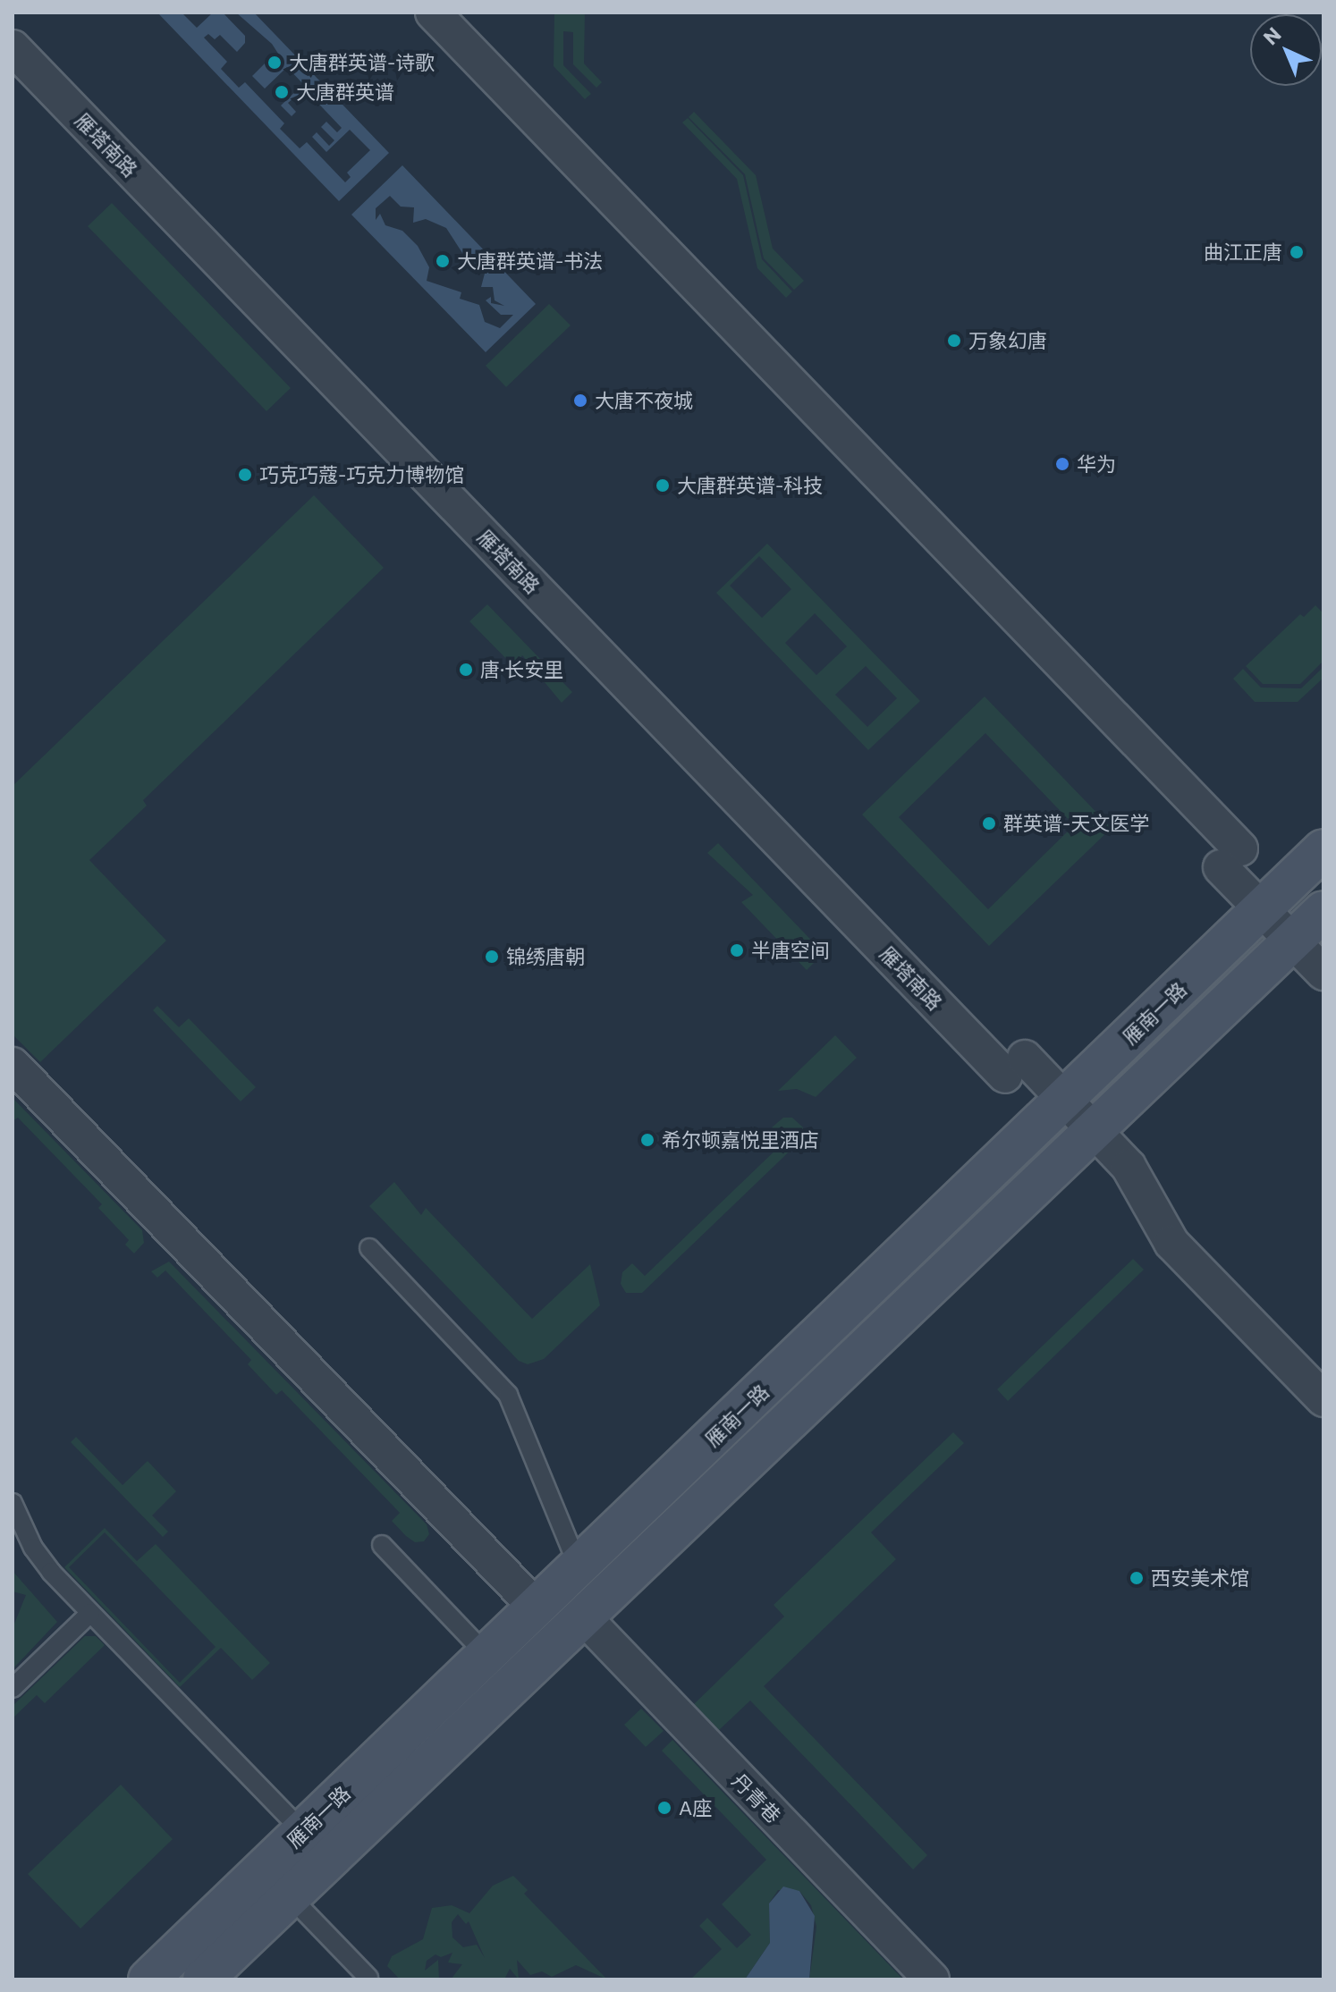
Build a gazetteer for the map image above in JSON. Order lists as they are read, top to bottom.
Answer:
{
  "streets": {
    "main road": ["雁南一路"],
    "street": ["雁塔南路", "丹青巷"]
  },
  "crossings": [
    ["雁塔南路", "雁南一路"],
    ["雁南一路", "丹青巷"]
  ],
  "places": [
    "大唐群英谱-诗歌",
    "大唐群英谱",
    "曲江正唐",
    "大唐群英谱-书法",
    "万象幻唐",
    "大唐不夜城",
    "华为",
    "巧克巧蔻-巧克力博物馆",
    "大唐群英谱-科技",
    "唐·长安里",
    "群英谱-天文医学",
    "半唐空间",
    "锦绣唐朝",
    "希尔顿嘉悦里酒店",
    "西安美术馆",
    "A座"
  ],
  "north": "top left"
}
